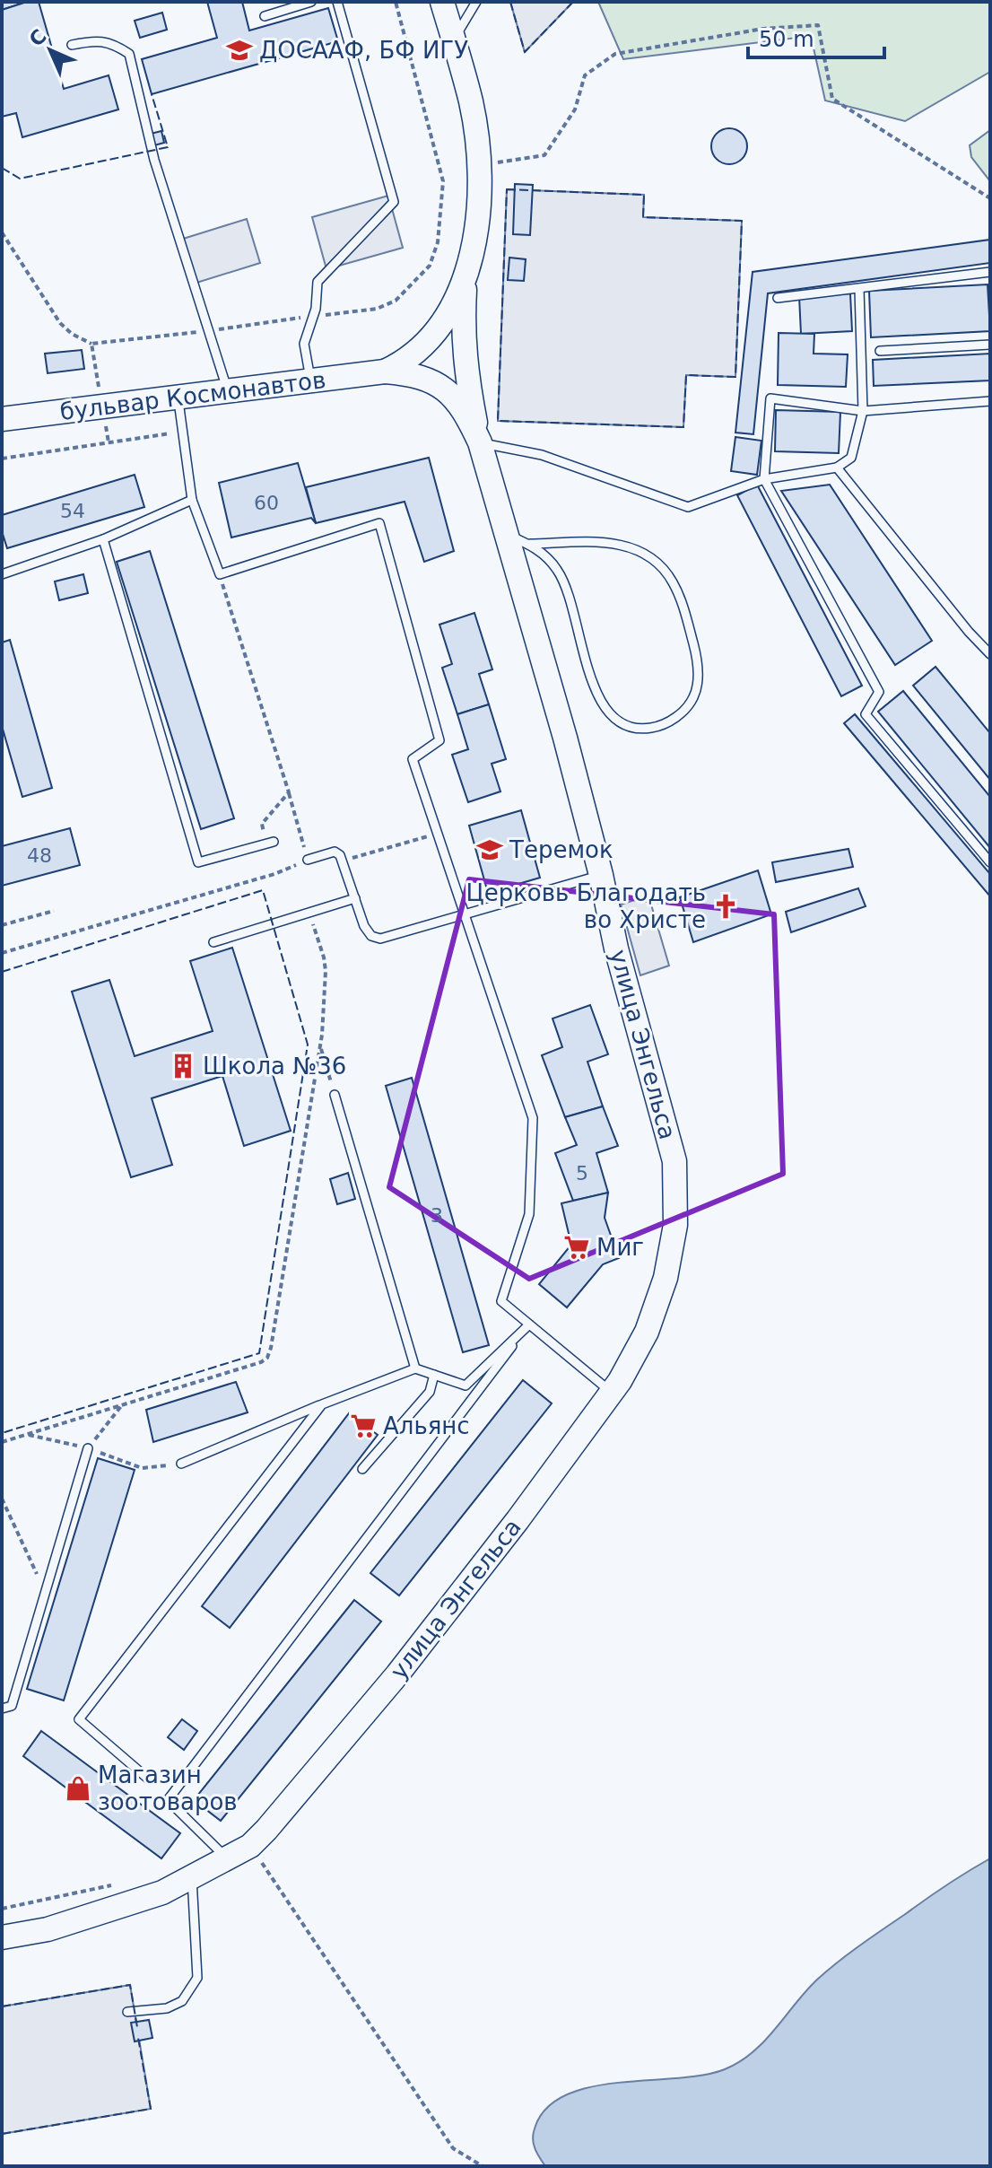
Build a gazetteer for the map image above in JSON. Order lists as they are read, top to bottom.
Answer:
{
  "streets": {
    "street": ["бульвар Космонавтов", "улица Энгельса"]
  },
  "crossings": [
    ["бульвар Космонавтов", "улица Энгельса"]
  ],
  "places": {
    "school or university": ["ДОСААФ, БФ ИГУ", "Теремок"],
    "church": ["Церковь Благодать во Христе"],
    "building": ["Школа №36"],
    "supermarket": ["Миг", "Альянс"],
    "shop": ["Магазин зоотоваров"]
  },
  "house_numbers": [
    "60",
    "54",
    "48",
    "5",
    "3"
  ],
  "scale_bar": "50 m",
  "north": "top left"
}
